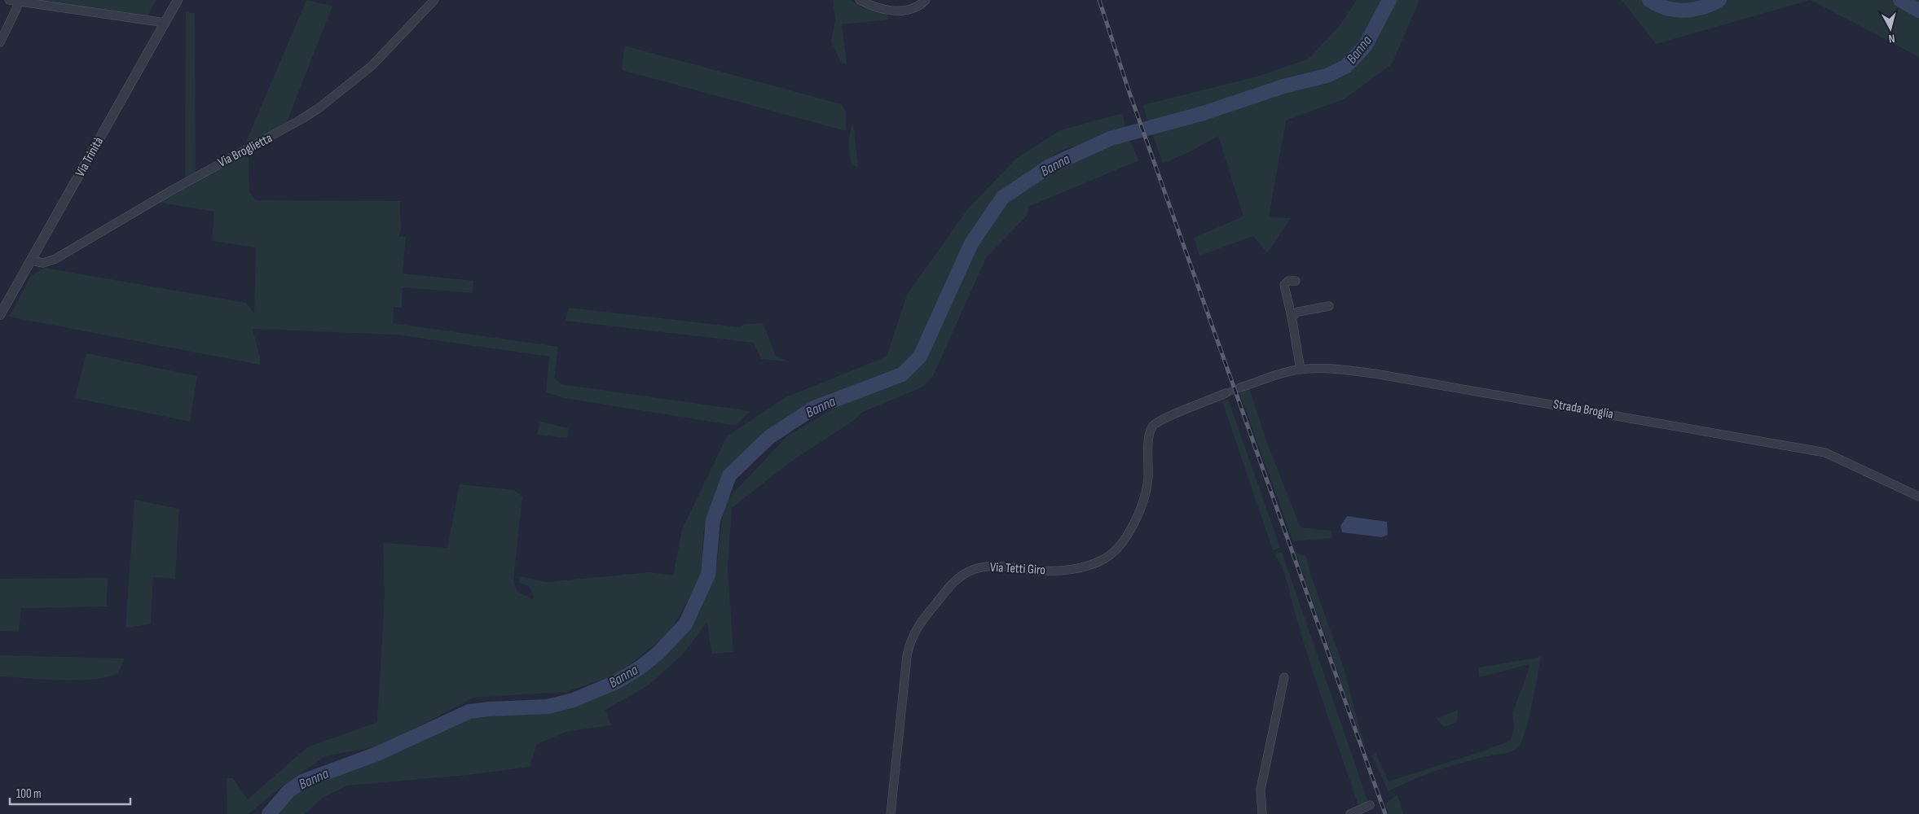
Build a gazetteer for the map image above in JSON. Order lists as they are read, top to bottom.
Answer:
{
  "streets": {
    "street": [
      "Via Broglietta",
      "Via Trinità",
      "Strada Broglia",
      "Via Tetti Giro"
    ]
  },
  "crossings": [
    ["Via Broglietta", "Via Trinità"]
  ],
  "water": ["Banna"],
  "scale_bar": "100 m",
  "north": "bottom"
}
